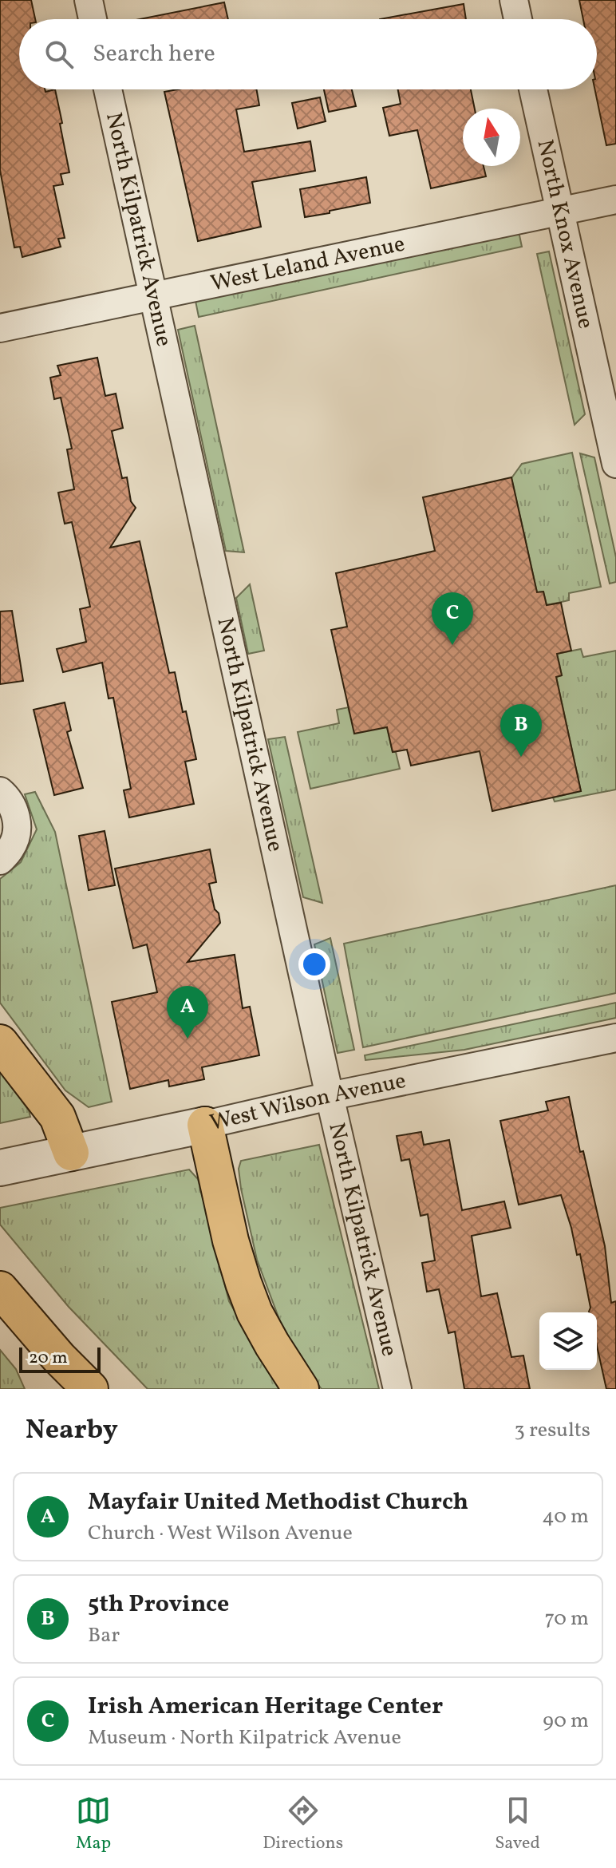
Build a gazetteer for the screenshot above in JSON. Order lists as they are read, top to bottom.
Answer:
{
  "streets": {
    "street": [
      "North Kilpatrick Avenue",
      "North Knox Avenue",
      "West Leland Avenue",
      "West Wilson Avenue"
    ]
  },
  "crossings": [
    ["North Kilpatrick Avenue", "West Leland Avenue"],
    ["North Kilpatrick Avenue", "West Wilson Avenue"],
    ["North Knox Avenue", "West Leland Avenue"]
  ],
  "scale_bar": "20 m",
  "north": "top",
  "page": {
    "search": "Search here",
    "pins": ["C", "B", "A"],
    "scale": "20 m",
    "heading": ["Nearby", "3 results"],
    "list": [
      {
        "mark": "A",
        "name": "Mayfair United Methodist Church",
        "note": "Church · West Wilson Avenue",
        "value": "40 m"
      },
      {
        "mark": "B",
        "name": "5th Province",
        "note": "Bar",
        "value": "70 m"
      },
      {
        "mark": "C",
        "name": "Irish American Heritage Center",
        "note": "Museum · North Kilpatrick Avenue",
        "value": "90 m"
      }
    ],
    "nav": ["Map", "Directions", "Saved"]
  }
}
